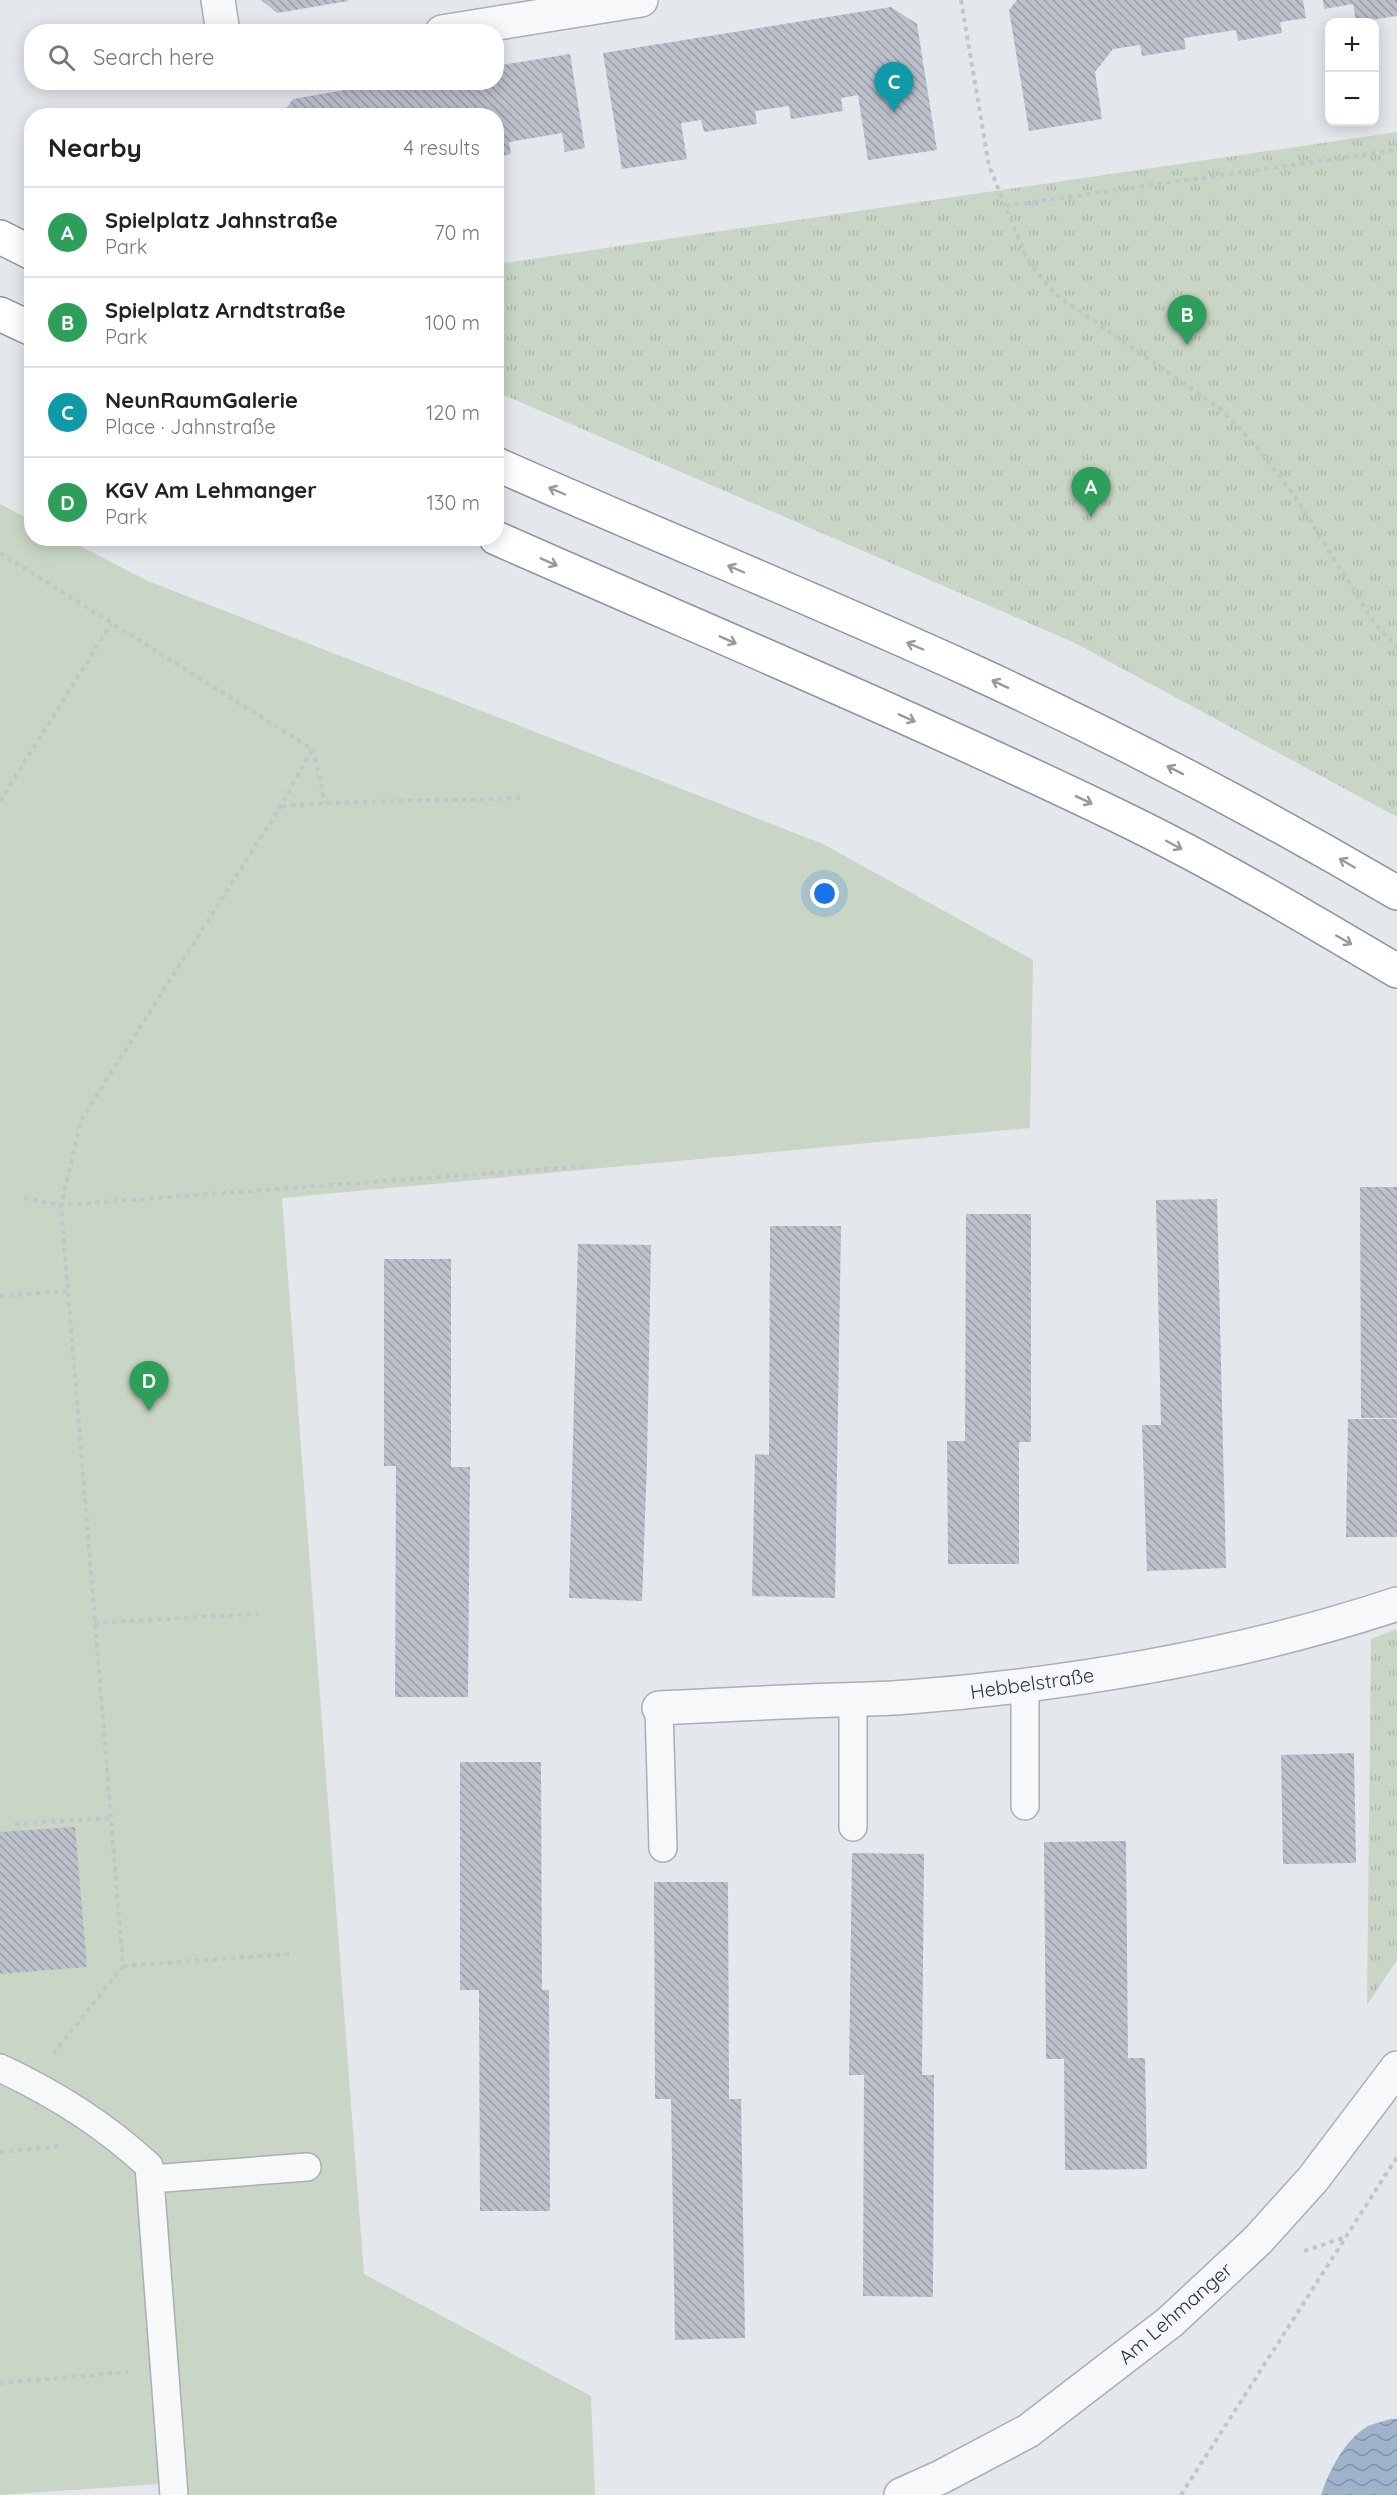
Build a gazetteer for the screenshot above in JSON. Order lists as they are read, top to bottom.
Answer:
{
  "streets": {
    "street": ["Hebbelstraße", "Am Lehmanger"]
  },
  "page": {
    "map_buttons": ["+", "−"],
    "search": "Search here",
    "pins": [
      "C",
      "B",
      "A",
      "D"
    ],
    "heading": ["Nearby", "4 results"],
    "list": [
      {
        "mark": "A",
        "name": "Spielplatz Jahnstraße",
        "note": "Park",
        "value": "70 m"
      },
      {
        "mark": "B",
        "name": "Spielplatz Arndtstraße",
        "note": "Park",
        "value": "100 m"
      },
      {
        "mark": "C",
        "name": "NeunRaumGalerie",
        "note": "Place · Jahnstraße",
        "value": "120 m"
      },
      {
        "mark": "D",
        "name": "KGV Am Lehmanger",
        "note": "Park",
        "value": "130 m"
      }
    ]
  }
}
